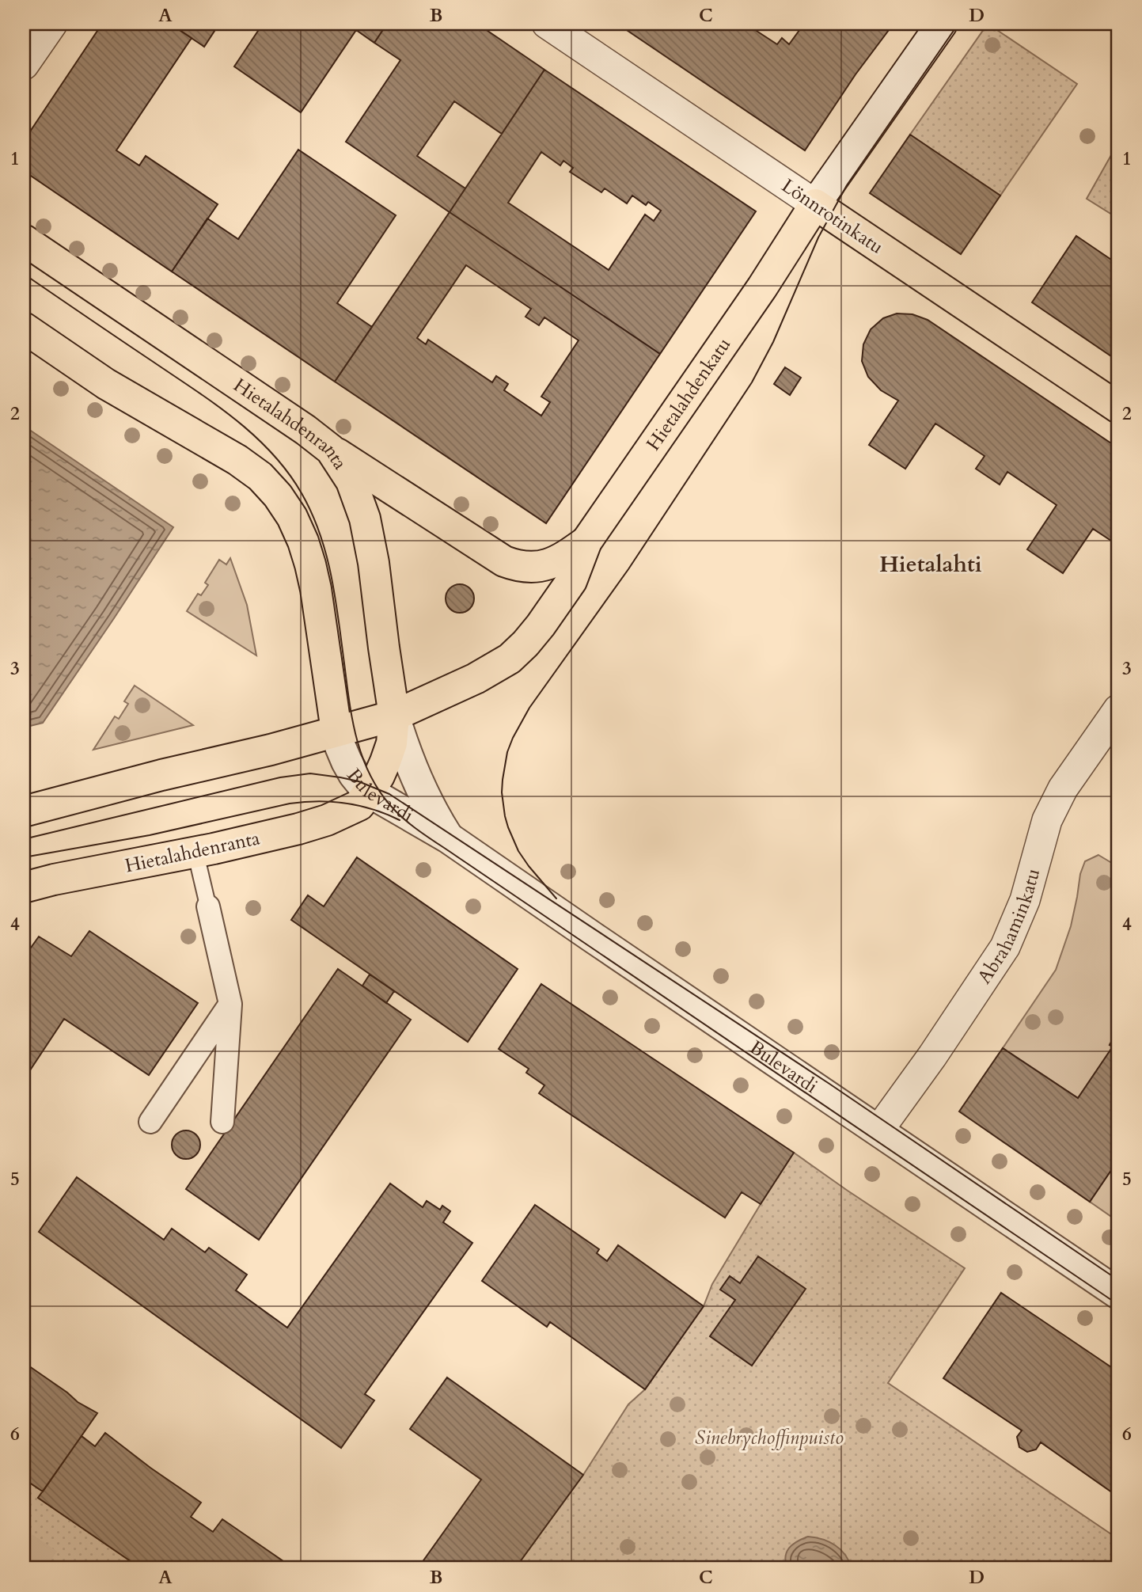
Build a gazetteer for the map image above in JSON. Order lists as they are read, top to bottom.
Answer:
{
  "streets": {
    "main road": ["Lönnrotinkatu", "Hietalahdenkatu", "Hietalahdenranta"],
    "street": ["Bulevardi", "Abrahaminkatu"]
  },
  "crossings": [
    ["Lönnrotinkatu", "Hietalahdenkatu"],
    ["Hietalahdenkatu", "Hietalahdenranta"],
    ["Hietalahdenkatu", "Bulevardi"],
    ["Hietalahdenranta", "Bulevardi"],
    ["Bulevardi", "Abrahaminkatu"]
  ],
  "districts": ["Hietalahti"],
  "parks": ["Sinebrychoffinpuisto"],
  "grid": {
    "columns": [
      "A",
      "B",
      "C",
      "D"
    ],
    "rows": [
      "1",
      "2",
      "3",
      "4",
      "5",
      "6"
    ]
  }
}
